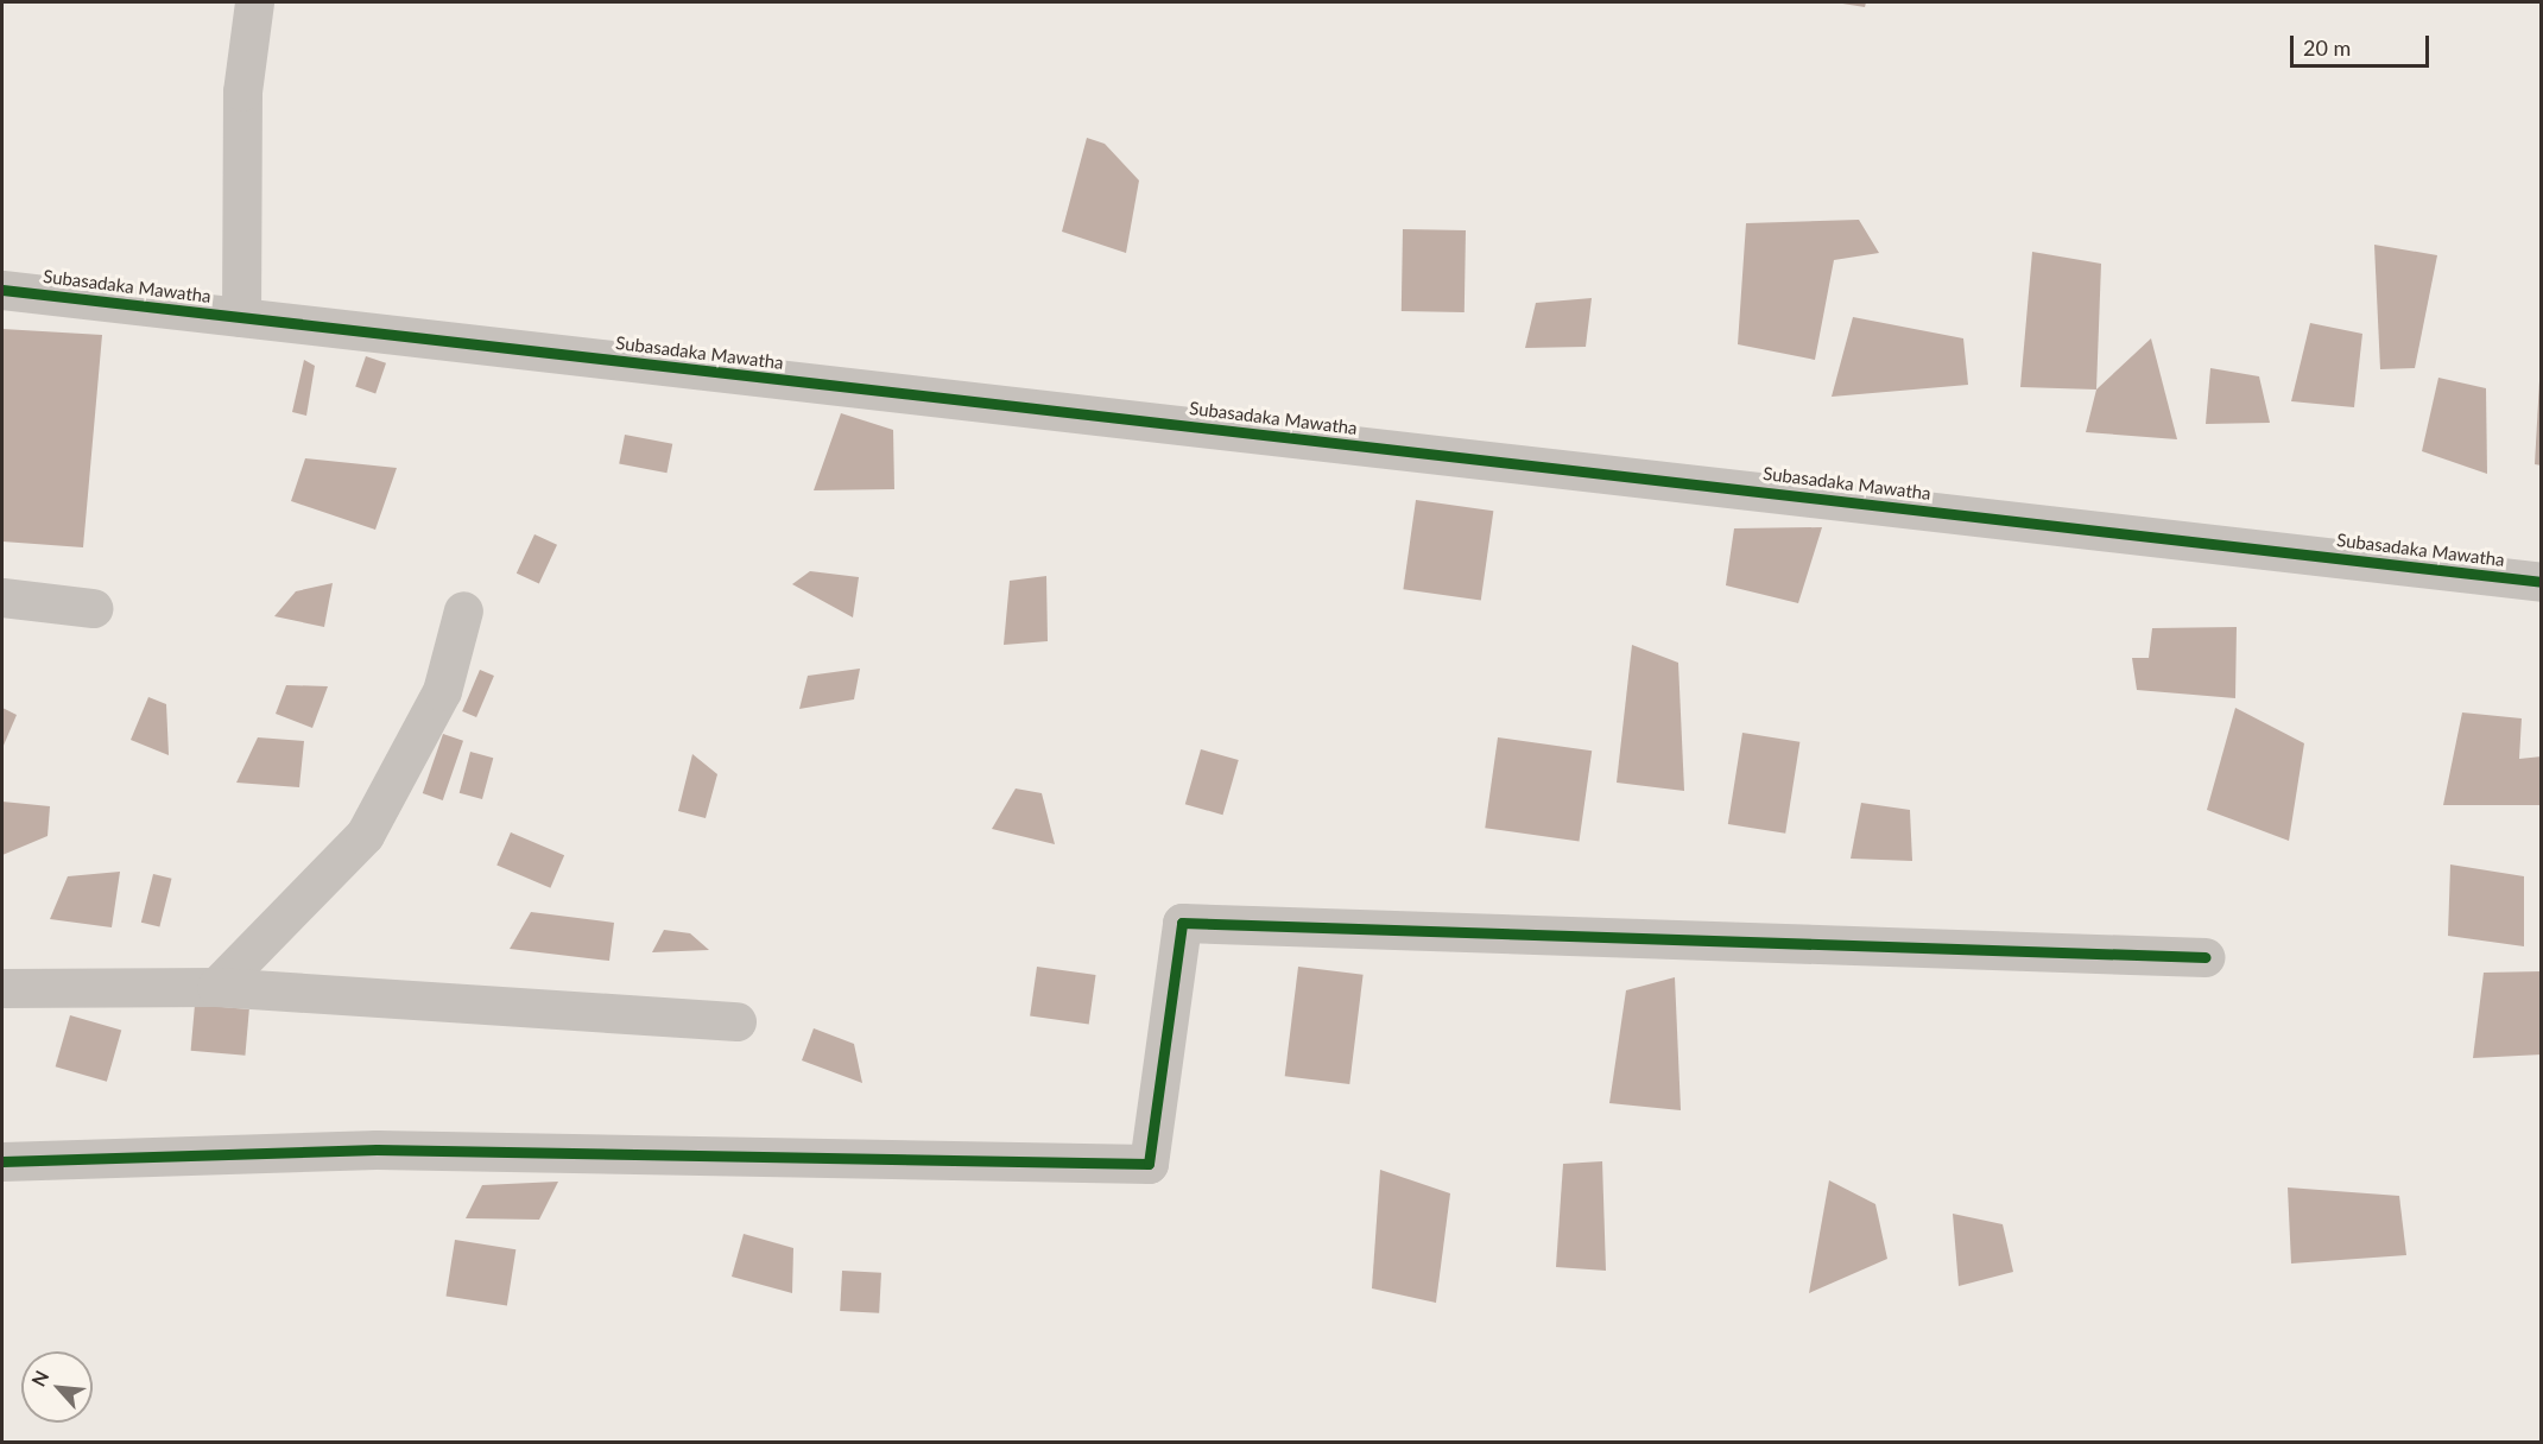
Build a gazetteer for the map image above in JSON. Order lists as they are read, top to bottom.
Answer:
{
  "streets": {
    "street": ["Subasadaka Mawatha"]
  },
  "scale_bar": "20 m",
  "north": "top left"
}
